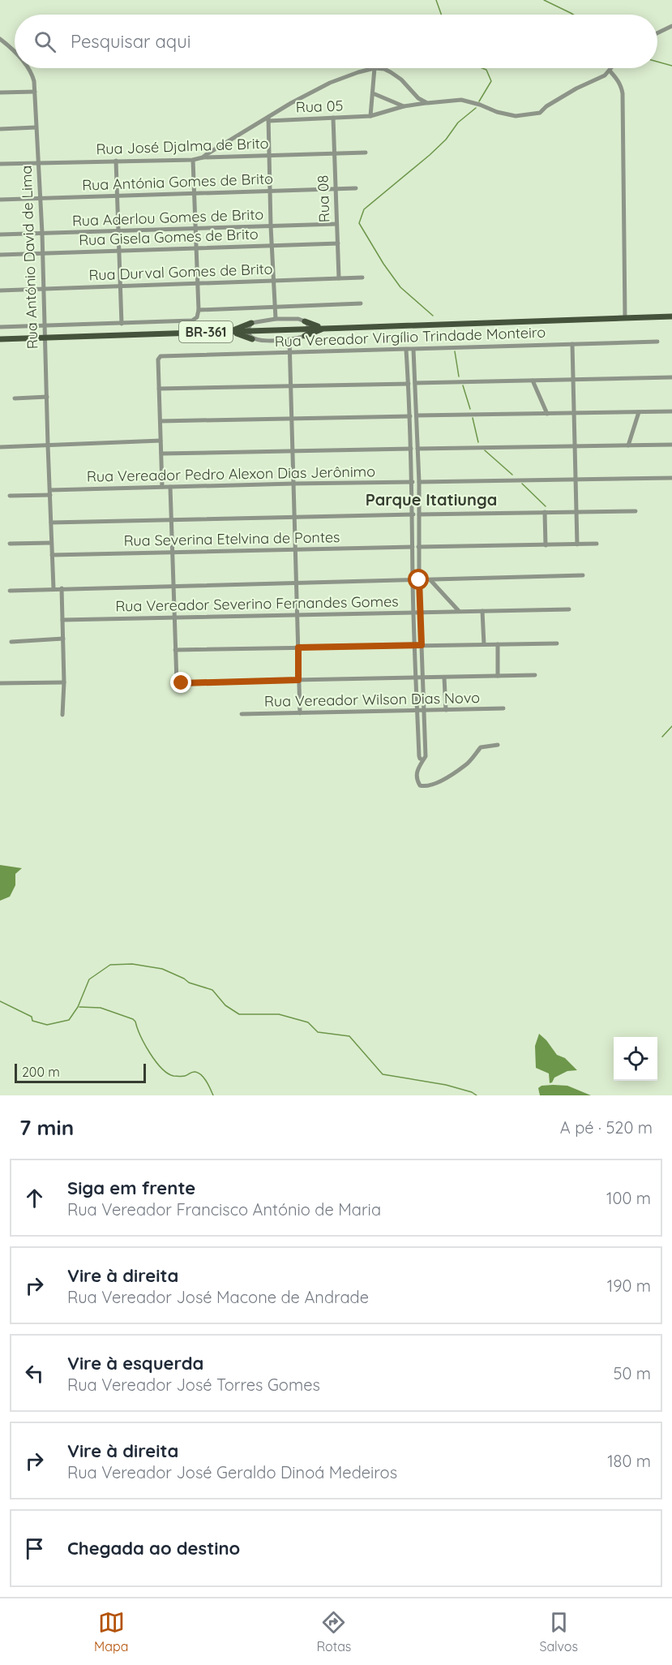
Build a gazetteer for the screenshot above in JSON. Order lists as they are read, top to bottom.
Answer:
{
  "streets": {
    "main road": ["BR-361"],
    "street": [
      "Rua 05",
      "Rua José Djalma de Brito",
      "Rua Antónia Gomes de Brito",
      "Rua 08",
      "Rua Aderlou Gomes de Brito",
      "Rua Gisela Gomes de Brito",
      "Rua António David de Lima",
      "Rua Durval Gomes de Brito",
      "Rua Vereador Virgílio Trindade Monteiro",
      "Rua Vereador Pedro Alexon Dias Jerônimo",
      "Rua Severina Etelvina de Pontes",
      "Rua Vereador Severino Fernandes Gomes",
      "Rua Vereador Wilson Dias Novo"
    ]
  },
  "crossings": [
    ["Rua 05", "Rua 08"],
    ["Rua José Djalma de Brito", "Rua 08"],
    ["Rua José Djalma de Brito", "Rua António David de Lima"],
    ["Rua Antónia Gomes de Brito", "Rua 08"],
    ["Rua Antónia Gomes de Brito", "Rua António David de Lima"],
    ["Rua 08", "Rua Aderlou Gomes de Brito"],
    ["Rua 08", "Rua Gisela Gomes de Brito"],
    ["Rua 08", "Rua Durval Gomes de Brito"],
    ["Rua Aderlou Gomes de Brito", "Rua António David de Lima"],
    ["Rua Gisela Gomes de Brito", "Rua António David de Lima"],
    ["Rua António David de Lima", "Rua Durval Gomes de Brito"],
    ["Rua António David de Lima", "BR-361"],
    ["Rua António David de Lima", "Rua Vereador Pedro Alexon Dias Jerônimo"],
    ["Rua António David de Lima", "Rua Severina Etelvina de Pontes"]
  ],
  "districts": ["Parque Itatiunga"],
  "scale_bar": "200 m",
  "page": {
    "search": "Pesquisar aqui",
    "scale": "200 m",
    "heading": ["7 min", "A pé · 520 m"],
    "list": [
      ["Siga em frente", "Rua Vereador Francisco António de Maria", "100 m"],
      ["Vire à direita", "Rua Vereador José Macone de Andrade", "190 m"],
      ["Vire à esquerda", "Rua Vereador José Torres Gomes", "50 m"],
      ["Vire à direita", "Rua Vereador José Geraldo Dinoá Medeiros", "180 m"],
      "Chegada ao destino"
    ],
    "nav": ["Mapa", "Rotas", "Salvos"]
  }
}
